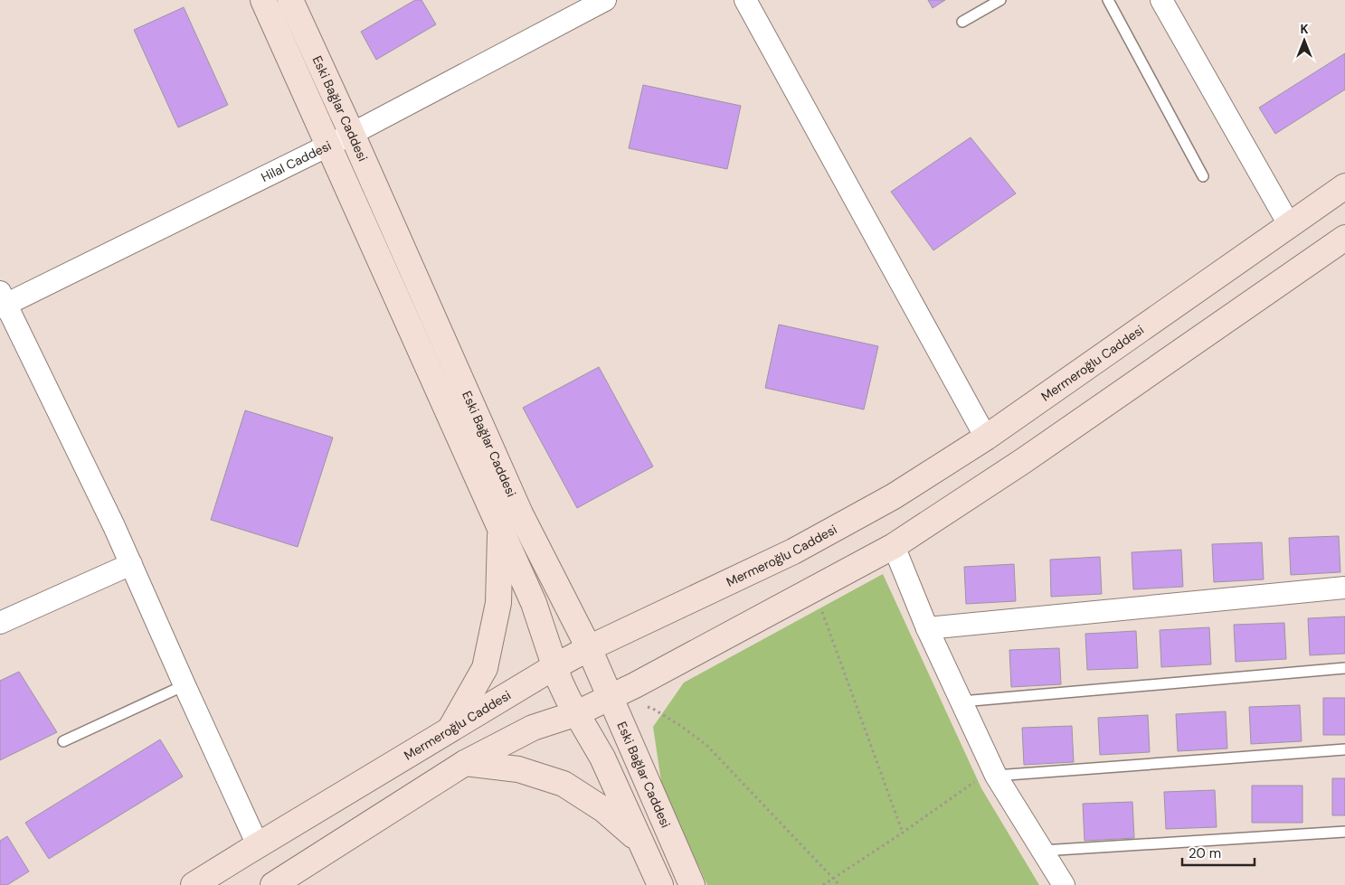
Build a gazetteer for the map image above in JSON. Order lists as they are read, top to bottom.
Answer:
{
  "streets": {
    "main road": ["Eski Bağlar Caddesi", "Mermeroğlu Caddesi"],
    "street": ["Hilal Caddesi"]
  },
  "crossings": [
    ["Eski Bağlar Caddesi", "Hilal Caddesi"],
    ["Eski Bağlar Caddesi", "Mermeroğlu Caddesi"]
  ],
  "scale_bar": "20 m",
  "north": "top"
}
